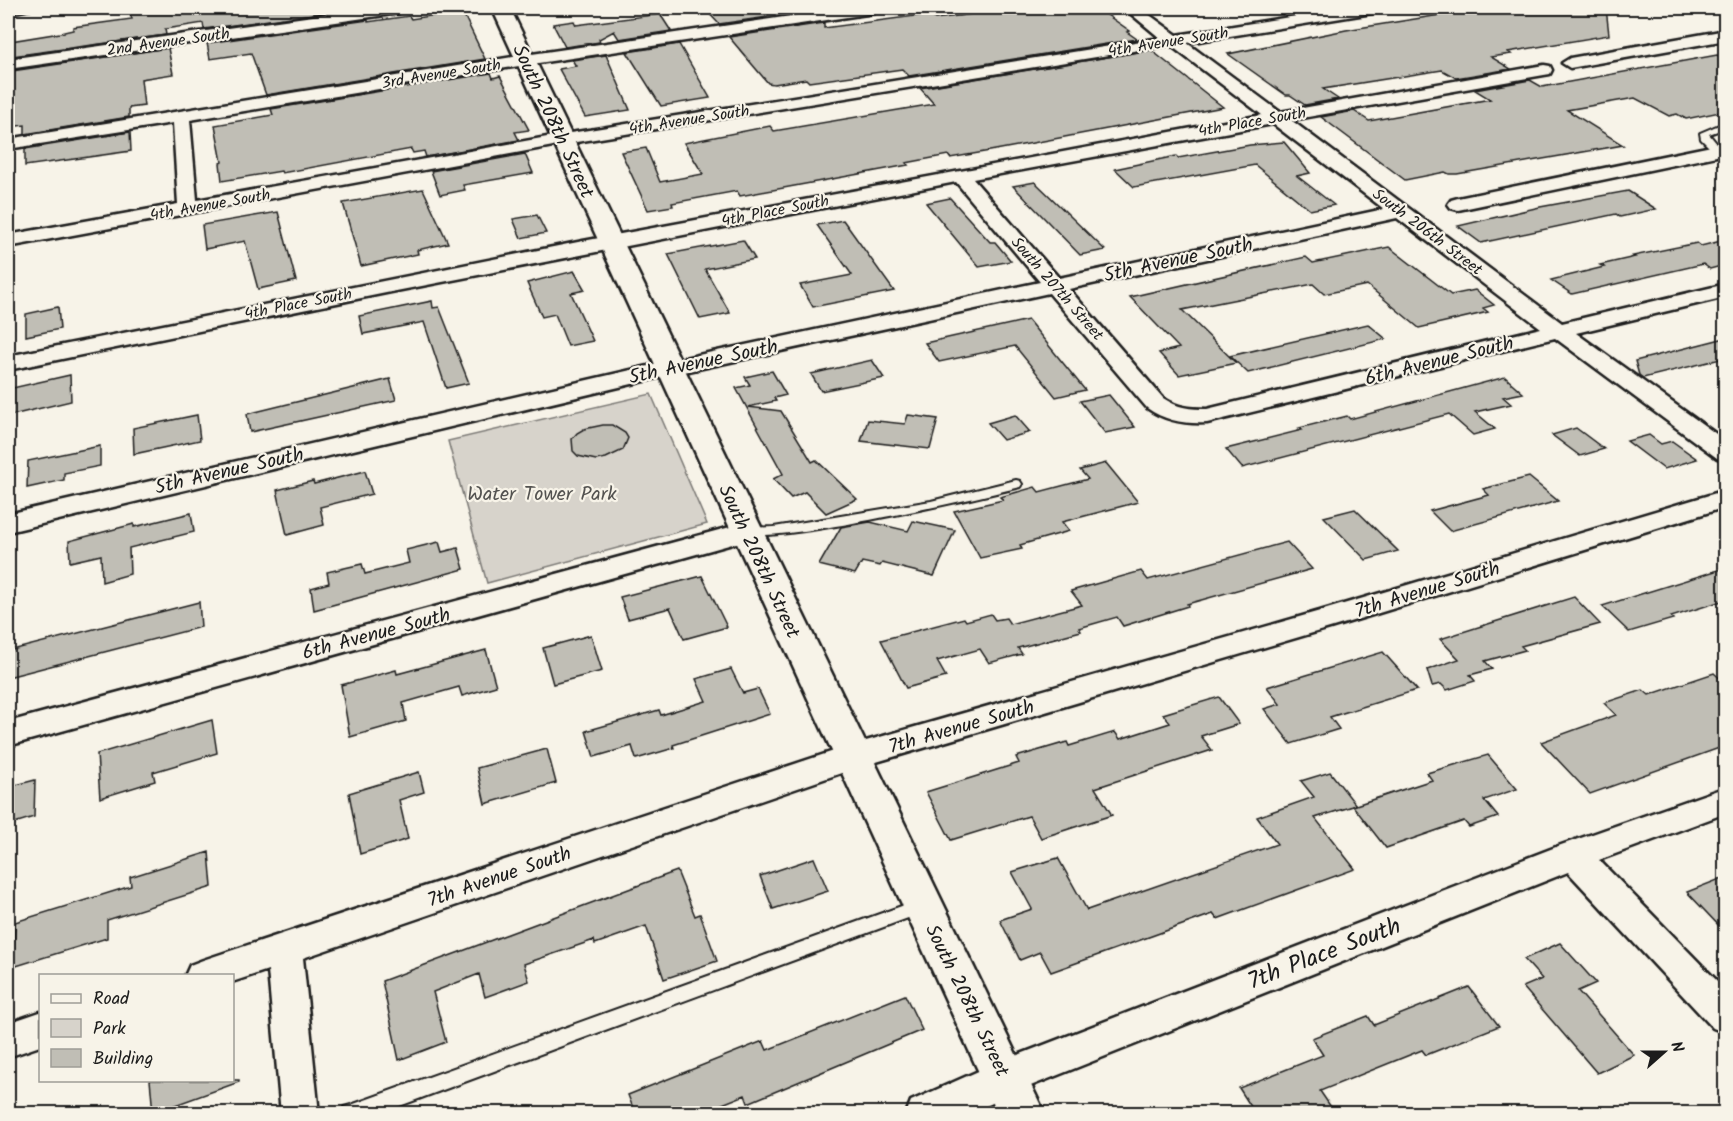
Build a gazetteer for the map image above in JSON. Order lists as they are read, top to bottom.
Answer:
{
  "streets": {
    "street": [
      "2nd Avenue South",
      "4th Avenue South",
      "3rd Avenue South",
      "South 208th Street",
      "4th Place South",
      "South 206th Street",
      "5th Avenue South",
      "South 207th Street",
      "6th Avenue South",
      "7th Avenue South",
      "7th Place South"
    ]
  },
  "crossings": [
    ["4th Avenue South", "South 208th Street"],
    ["4th Avenue South", "South 206th Street"],
    ["3rd Avenue South", "South 208th Street"],
    ["South 208th Street", "4th Place South"],
    ["South 208th Street", "5th Avenue South"],
    ["South 208th Street", "6th Avenue South"],
    ["South 208th Street", "7th Avenue South"],
    ["South 208th Street", "7th Place South"],
    ["4th Place South", "South 206th Street"],
    ["4th Place South", "South 207th Street"],
    ["South 206th Street", "5th Avenue South"],
    ["South 206th Street", "6th Avenue South"],
    ["5th Avenue South", "South 207th Street"],
    ["South 207th Street", "6th Avenue South"]
  ],
  "parks": ["Water Tower Park"],
  "legend": ["Road", "Park", "Building"],
  "north": "right"
}
